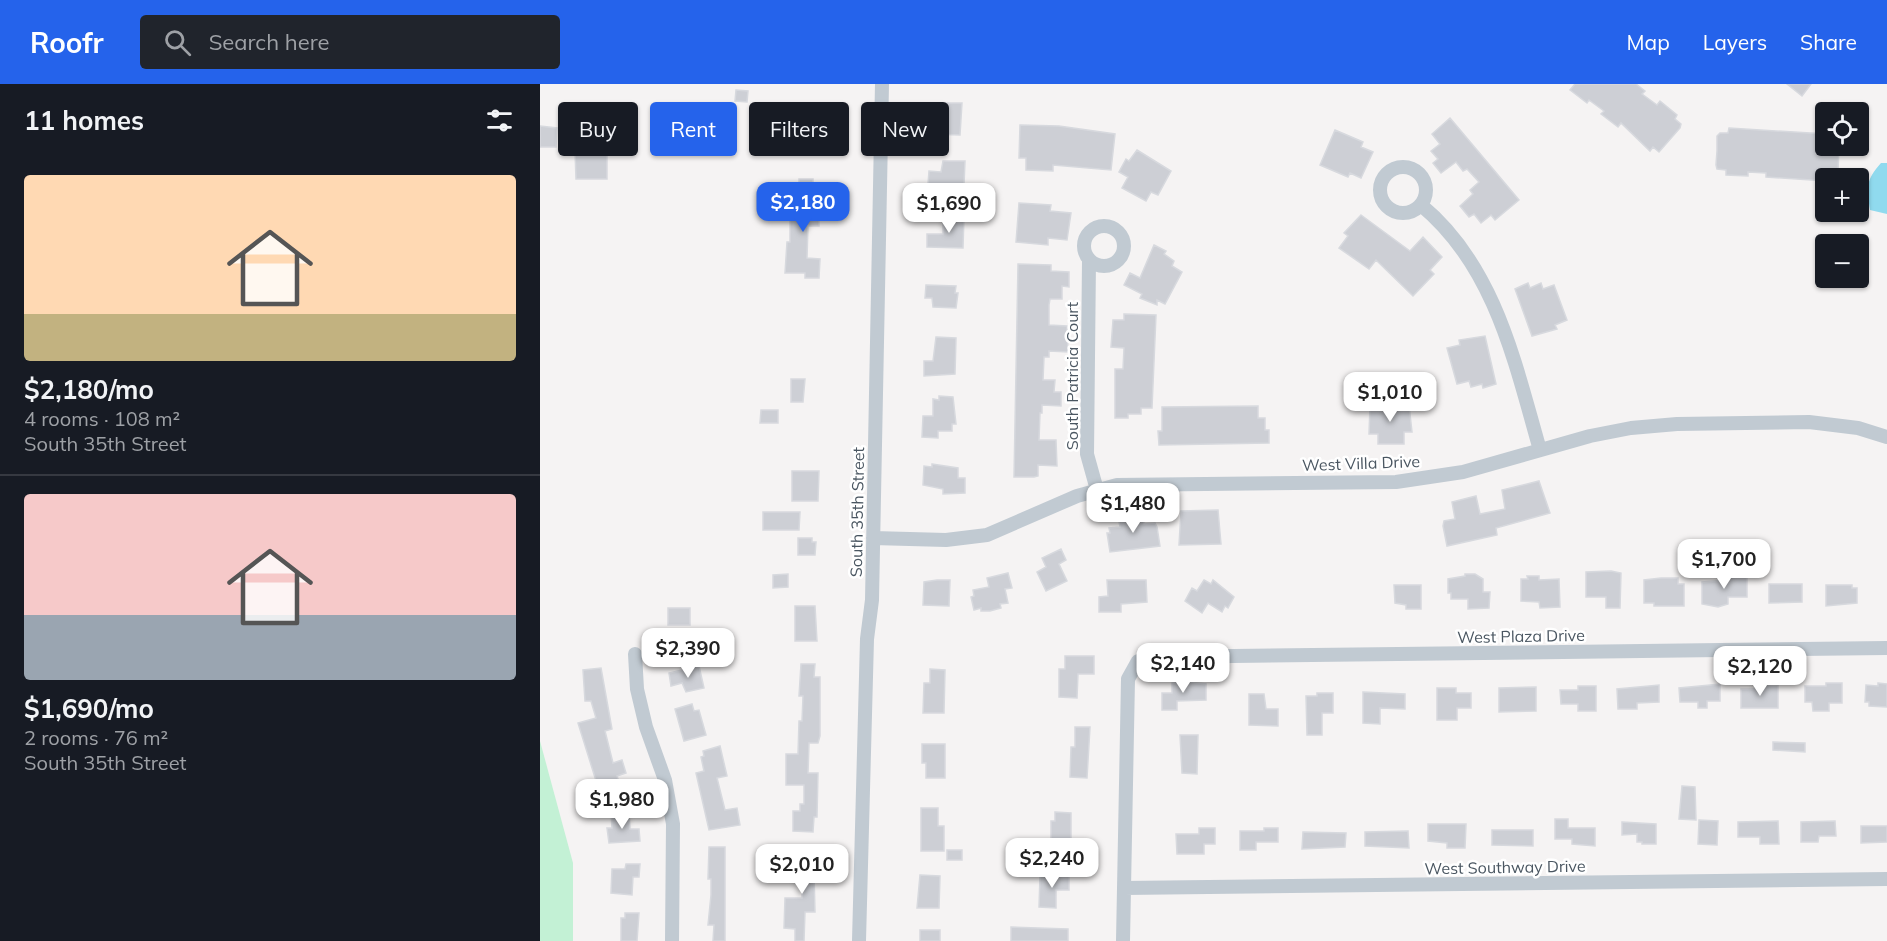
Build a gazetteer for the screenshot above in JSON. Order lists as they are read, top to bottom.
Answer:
{
  "streets": {
    "street": [
      "South Patricia Court",
      "West Villa Drive",
      "South 35th Street",
      "West Plaza Drive",
      "West Southway Drive"
    ]
  },
  "crossings": [
    ["South Patricia Court", "West Villa Drive"],
    ["West Villa Drive", "South 35th Street"],
    ["West Plaza Drive", "West Southway Drive"]
  ],
  "page": {
    "header": "Roofr",
    "search": "Search here",
    "nav": ["Map", "Layers", "Share"],
    "heading": "11 homes",
    "map_buttons": ["+", "−"],
    "chip": [
      "Buy",
      "Rent",
      "Filters",
      "New"
    ],
    "list": [
      {
        "name": "$2,180/mo",
        "note": "4 rooms · 108 m² · South 35th Street"
      },
      {
        "name": "$1,690/mo",
        "note": "2 rooms · 76 m² · South 35th Street"
      }
    ],
    "price": [
      "$2,180",
      "$1,690",
      "$1,010",
      "$1,480",
      "$1,700",
      "$2,390",
      "$2,140",
      "$2,120",
      "$1,980",
      "$2,240",
      "$2,010"
    ]
  }
}
